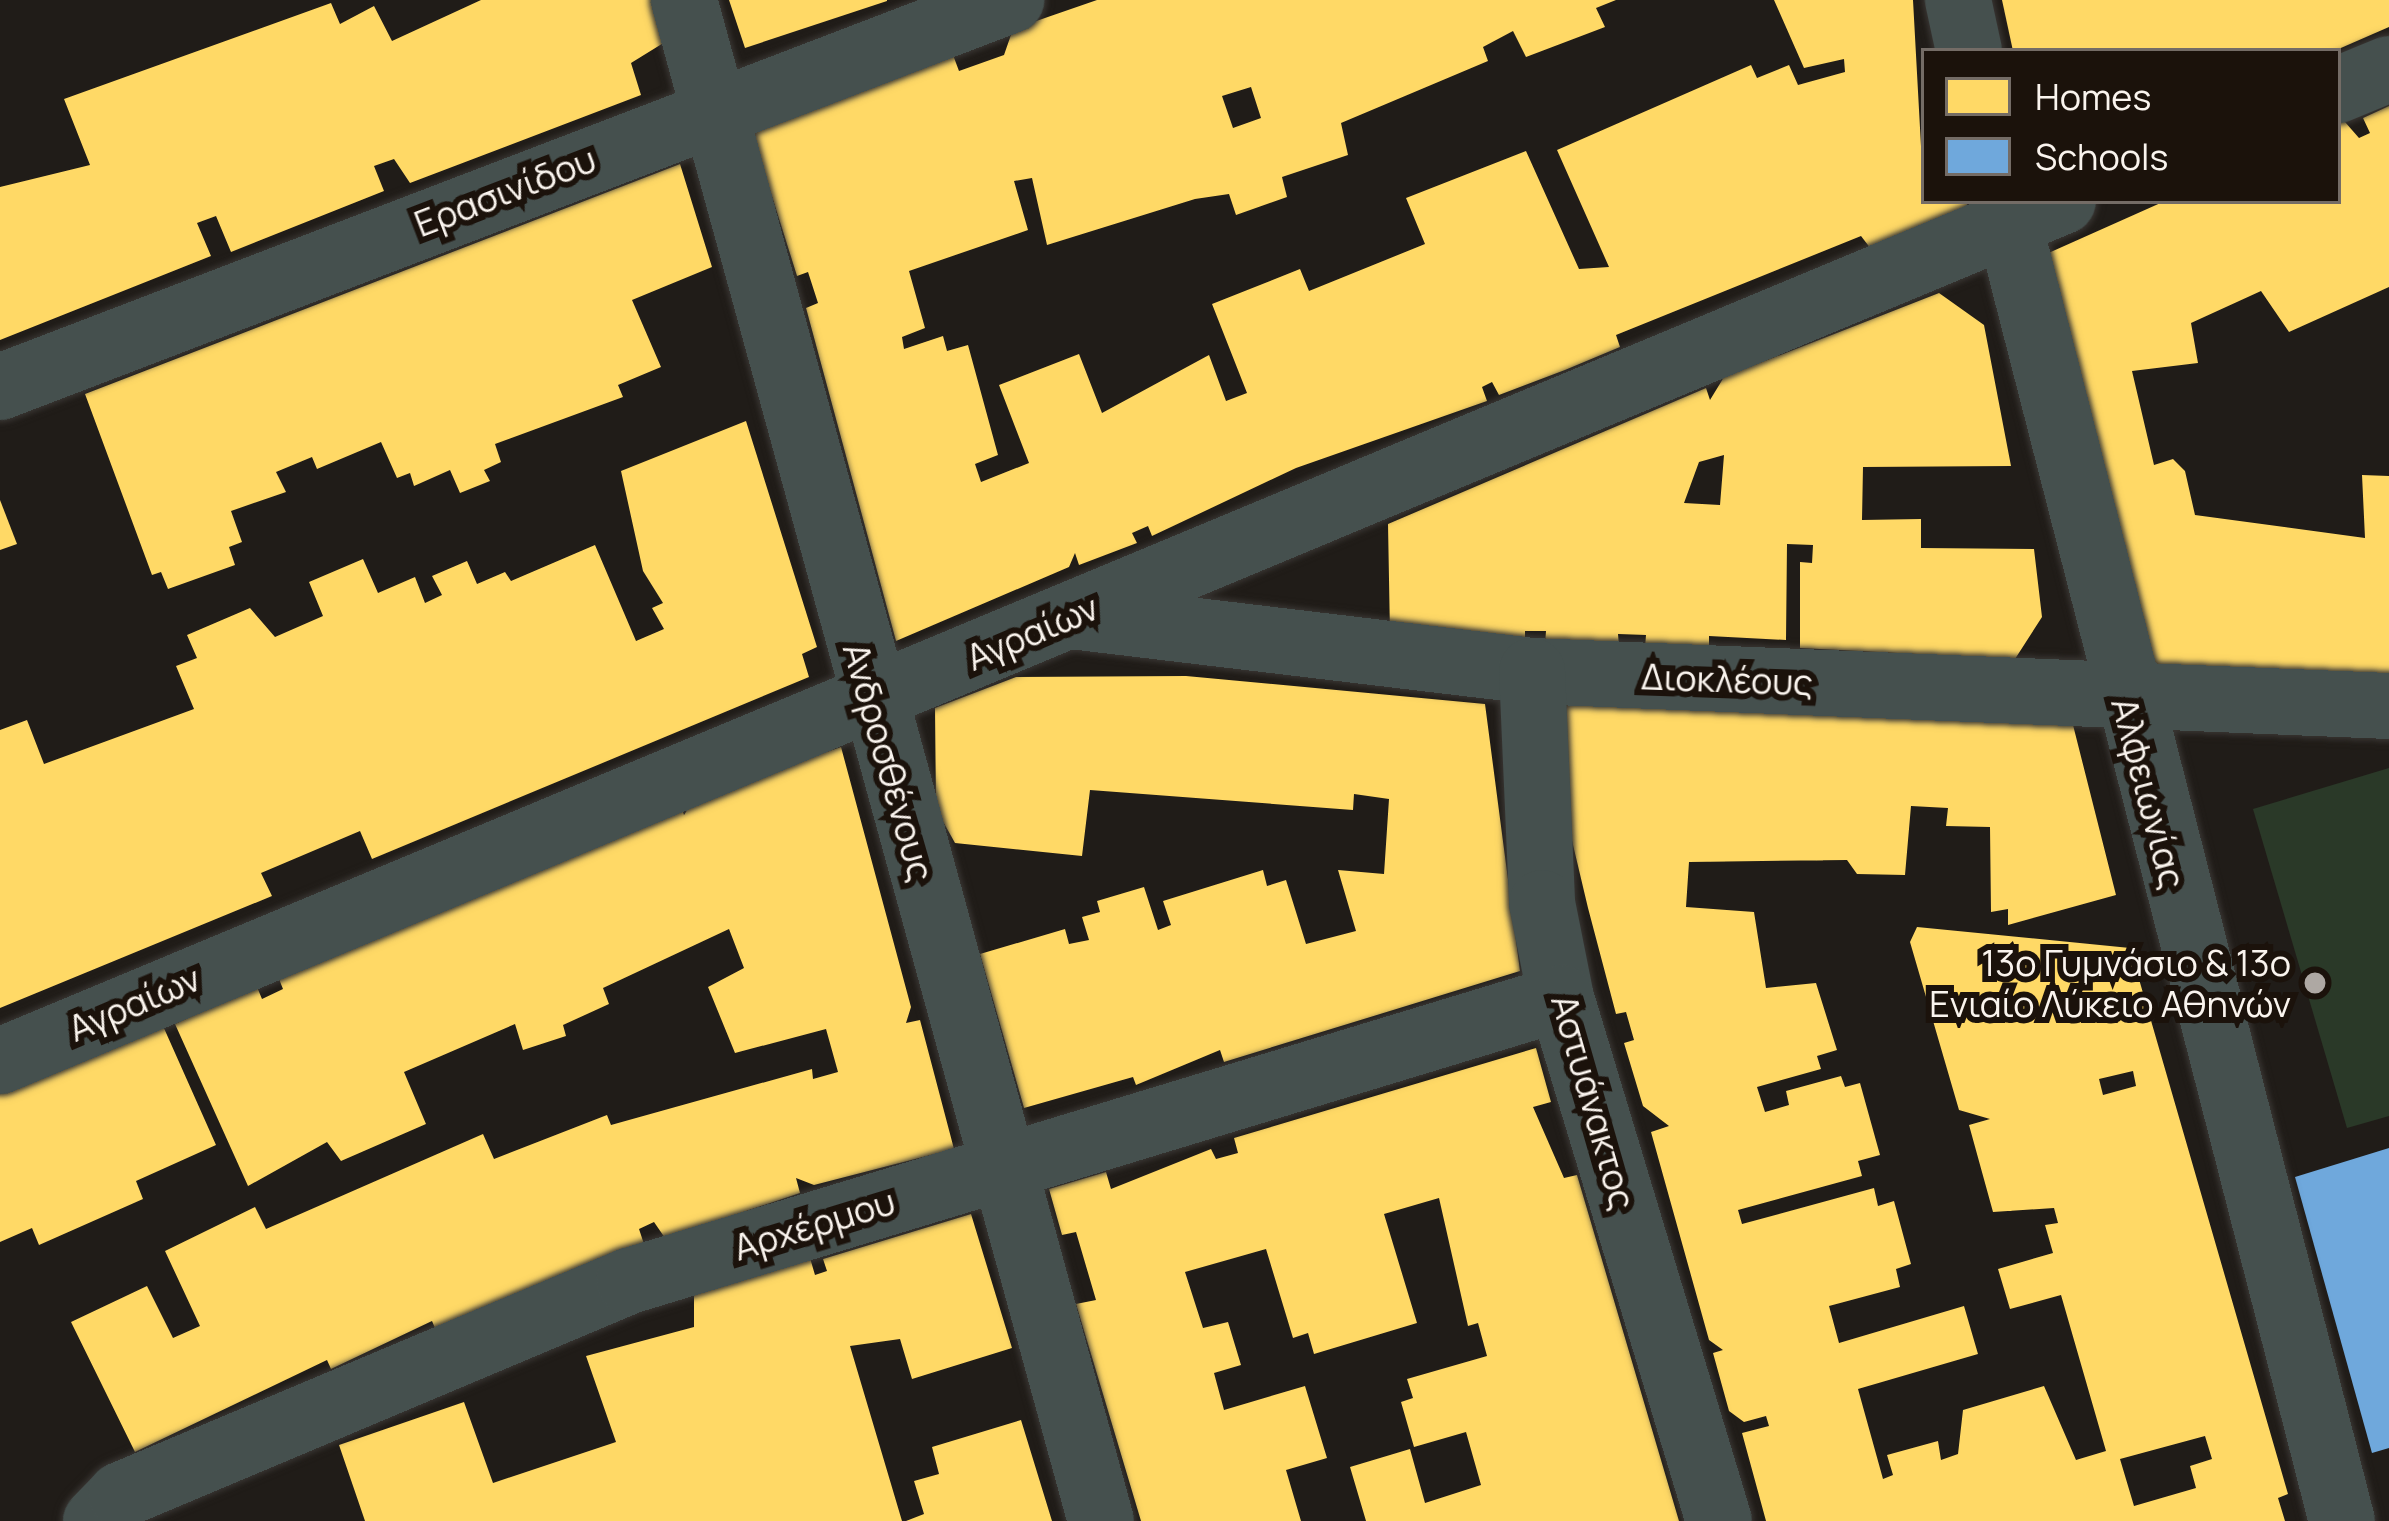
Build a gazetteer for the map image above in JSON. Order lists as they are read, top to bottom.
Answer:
{
  "streets": {
    "street": [
      "Ερασινίδου",
      "Αγραίων",
      "Διοκλέους",
      "Ανδροσθένους",
      "Αλφειωνίας",
      "Αστυάνακτος",
      "Αρχέρμου"
    ]
  },
  "crossings": [
    ["Ερασινίδου", "Ανδροσθένους"],
    ["Αγραίων", "Διοκλέους"],
    ["Αγραίων", "Ανδροσθένους"],
    ["Αγραίων", "Αλφειωνίας"],
    ["Διοκλέους", "Αλφειωνίας"],
    ["Διοκλέους", "Αστυάνακτος"],
    ["Ανδροσθένους", "Αρχέρμου"],
    ["Αστυάνακτος", "Αρχέρμου"]
  ],
  "places": ["13ο Γυμνάσιο & 13ο Ενιαίο Λύκειο Αθηνών"],
  "legend": ["Homes", "Schools"]
}
